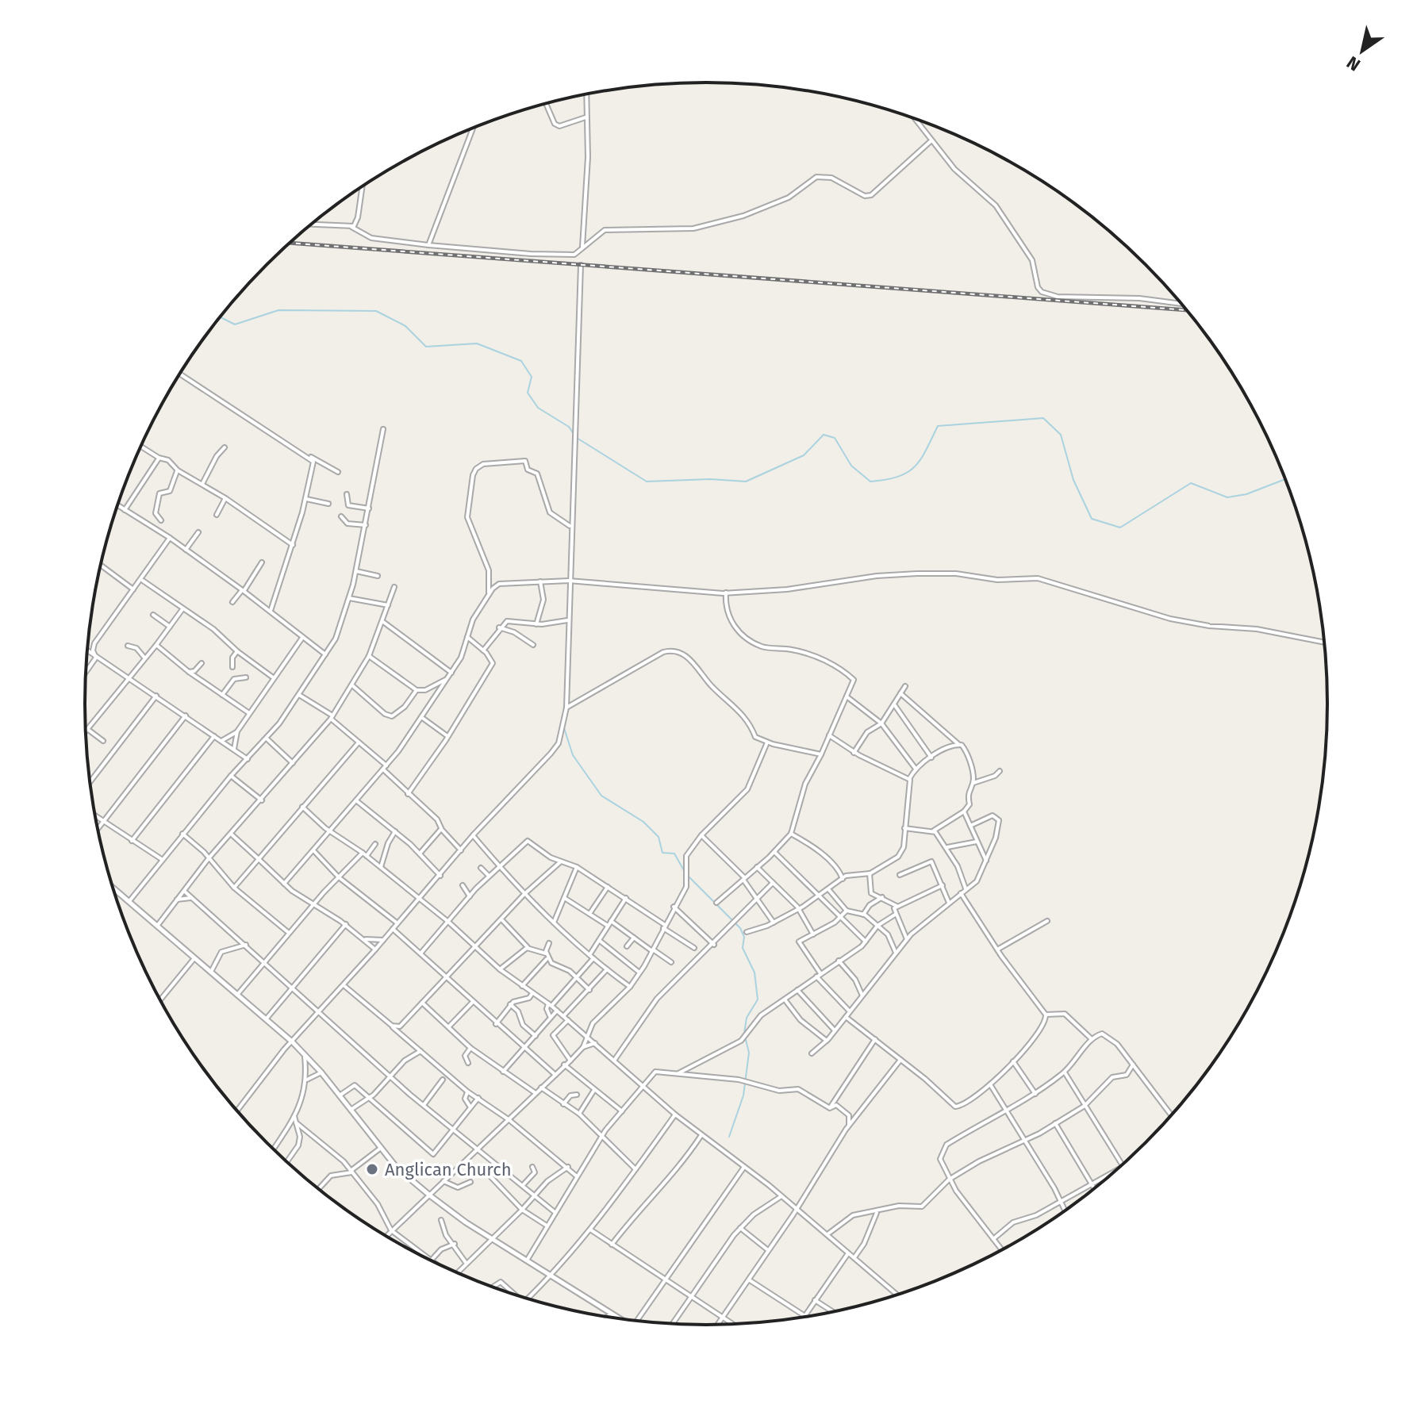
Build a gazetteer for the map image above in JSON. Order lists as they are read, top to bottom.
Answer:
{
  "places": ["Anglican Church"],
  "north": "bottom left"
}
